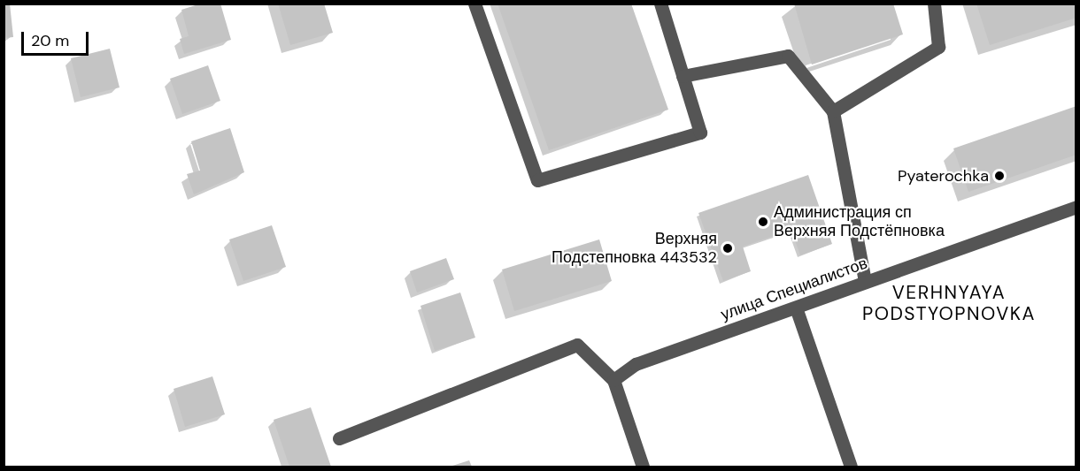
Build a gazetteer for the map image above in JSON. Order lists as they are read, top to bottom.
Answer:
{
  "streets": {
    "street": ["улица Специалистов"]
  },
  "districts": ["VERHNYAYA PODSTYOPNOVKA"],
  "places": ["Pyaterochka", "Администрация сп Верхняя Подстёпновка", "Верхняя Подстепновка 443532"],
  "scale_bar": "20 m"
}
